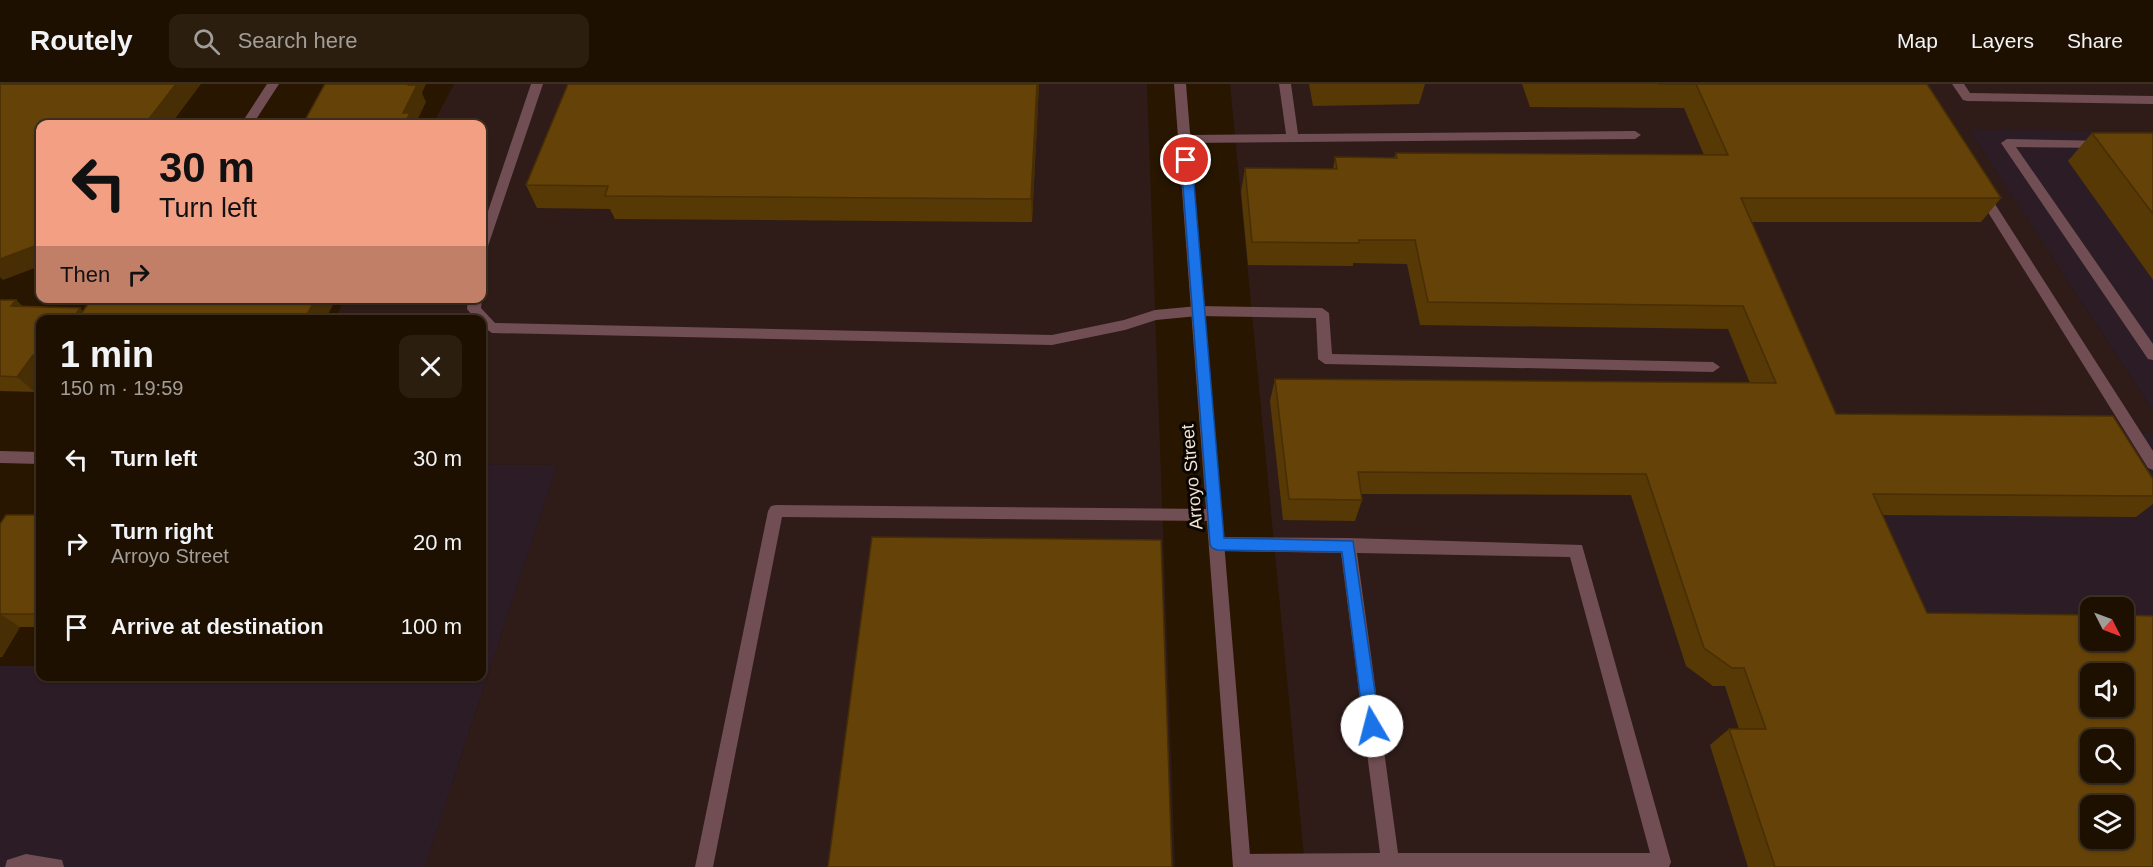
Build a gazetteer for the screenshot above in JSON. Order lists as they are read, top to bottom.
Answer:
{
  "streets": {
    "street": ["Arroyo Street"]
  },
  "north": "bottom right",
  "page": {
    "header": "Routely",
    "search": "Search here",
    "nav": ["Map", "Layers", "Share"],
    "turn": ["30 m", "Turn left"],
    "then": "Then",
    "heading": ["1 min", "150 m · 19:59"],
    "list": [
      {
        "name": "Turn left",
        "value": "30 m"
      },
      {
        "name": "Turn right",
        "note": "Arroyo Street",
        "value": "20 m"
      },
      {
        "name": "Arrive at destination",
        "value": "100 m"
      }
    ]
  }
}
